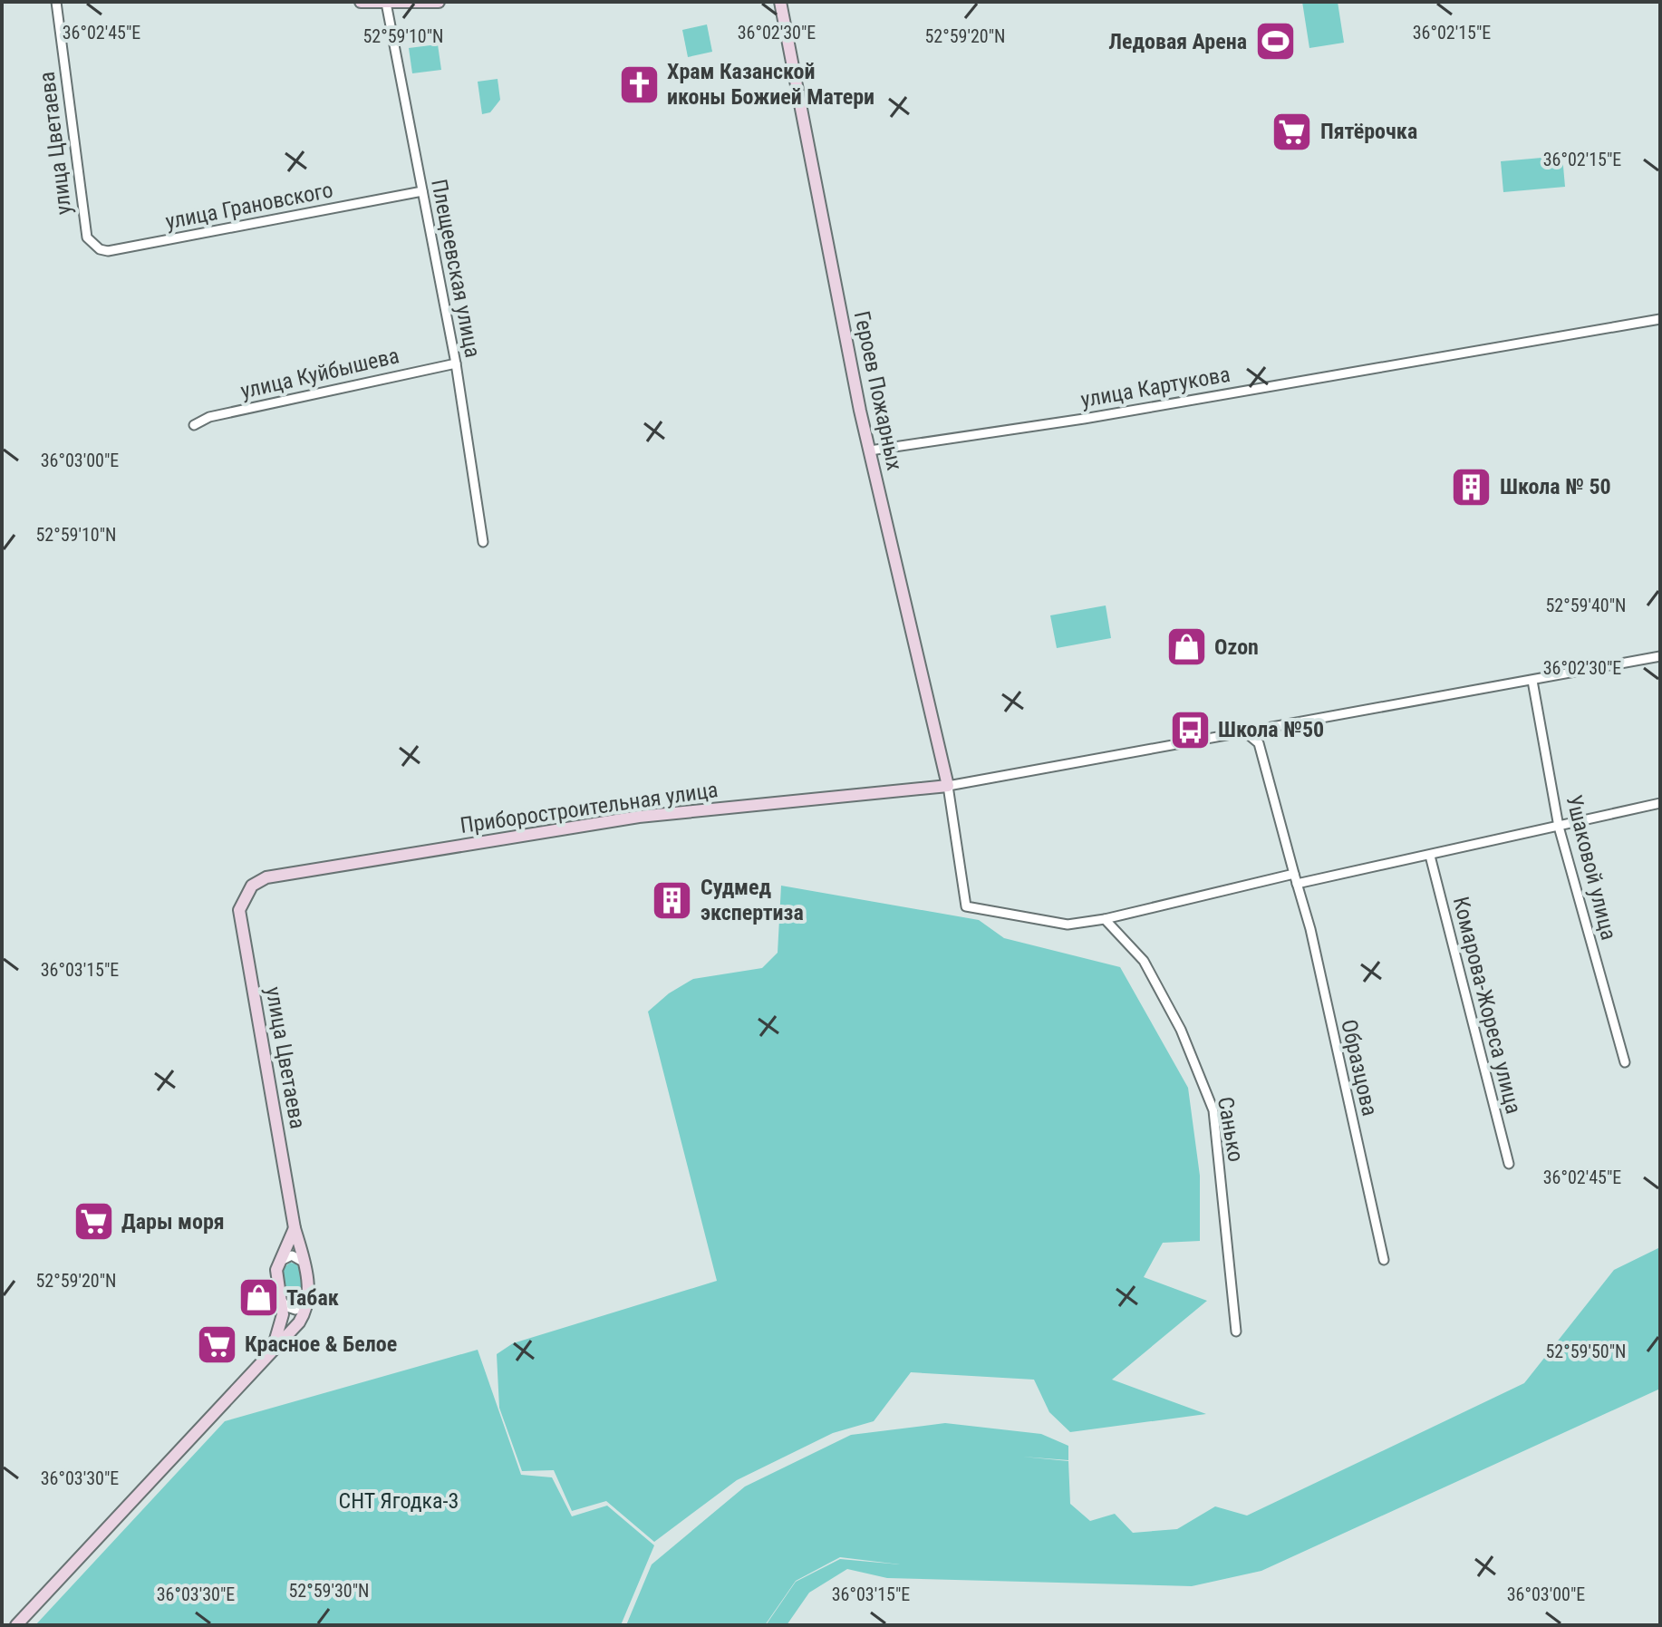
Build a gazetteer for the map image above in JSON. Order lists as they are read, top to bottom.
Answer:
{
  "streets": {
    "main road": ["улица Цветаева", "Героев Пожарных", "Приборостроительная улица"],
    "street": [
      "улица Грановского",
      "Плещеевская улица",
      "улица Куйбышева",
      "улица Картукова",
      "Ушаковой улица",
      "Комарова-Жореса улица",
      "Образцова",
      "Санько"
    ]
  },
  "crossings": [
    ["улица Цветаева", "улица Грановского"],
    ["улица Цветаева", "Приборостроительная улица"],
    ["улица Грановского", "Плещеевская улица"],
    ["Плещеевская улица", "улица Куйбышева"],
    ["улица Картукова", "Героев Пожарных"],
    ["Героев Пожарных", "Приборостроительная улица"],
    ["Приборостроительная улица", "Ушаковой улица"]
  ],
  "parks": ["СНТ Ягодка-3"],
  "places": {
    "sports": ["Ледовая Арена"],
    "church": ["Храм Казанской иконы Божией Матери"],
    "supermarket": ["Пятёрочка", "Дары моря", "Красное & Белое"],
    "building": ["Школа № 50", "Судмед экспертиза"],
    "shop": ["Ozon", "Табак"],
    "bus stop": ["Школа №50"]
  },
  "coordinates": [
    "36°02'15\"E",
    "36°02'45\"E",
    "36°02'30\"E",
    "52°59'10\"N",
    "52°59'20\"N",
    "36°03'00\"E",
    "52°59'40\"N",
    "36°03'15\"E",
    "52°59'50\"N",
    "36°03'30\"E",
    "52°59'30\"N"
  ]
}
